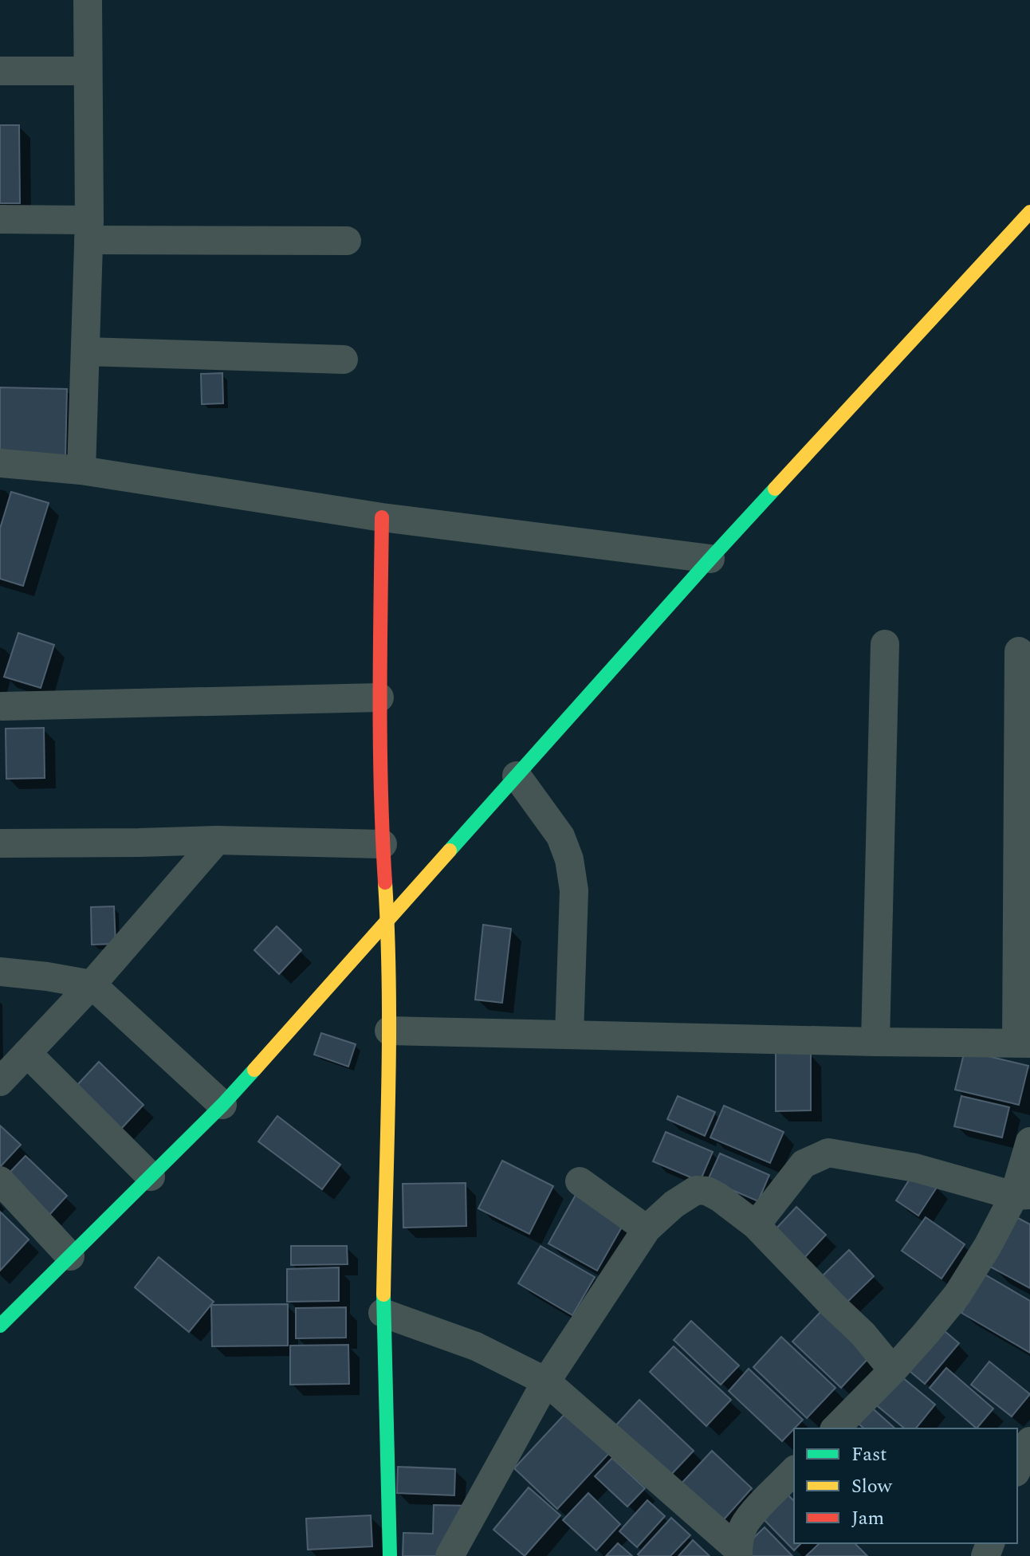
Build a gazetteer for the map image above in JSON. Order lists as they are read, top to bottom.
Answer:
{
  "legend": ["Fast", "Slow", "Jam"]
}
